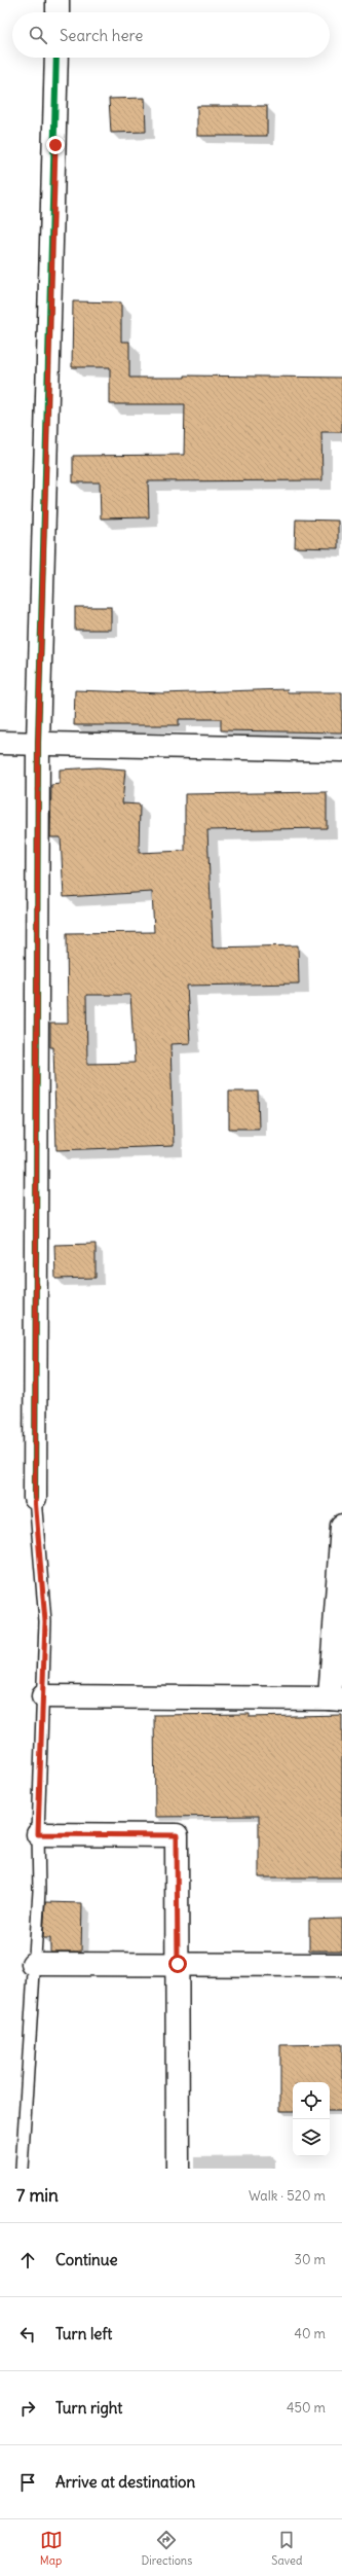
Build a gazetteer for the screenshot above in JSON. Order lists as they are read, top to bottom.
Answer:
{
  "page": {
    "search": "Search here",
    "heading": ["7 min", "Walk · 520 m"],
    "list": [
      ["Continue", "30 m"],
      ["Turn left", "40 m"],
      ["Turn right", "450 m"],
      "Arrive at destination"
    ],
    "nav": ["Map", "Directions", "Saved"]
  }
}
